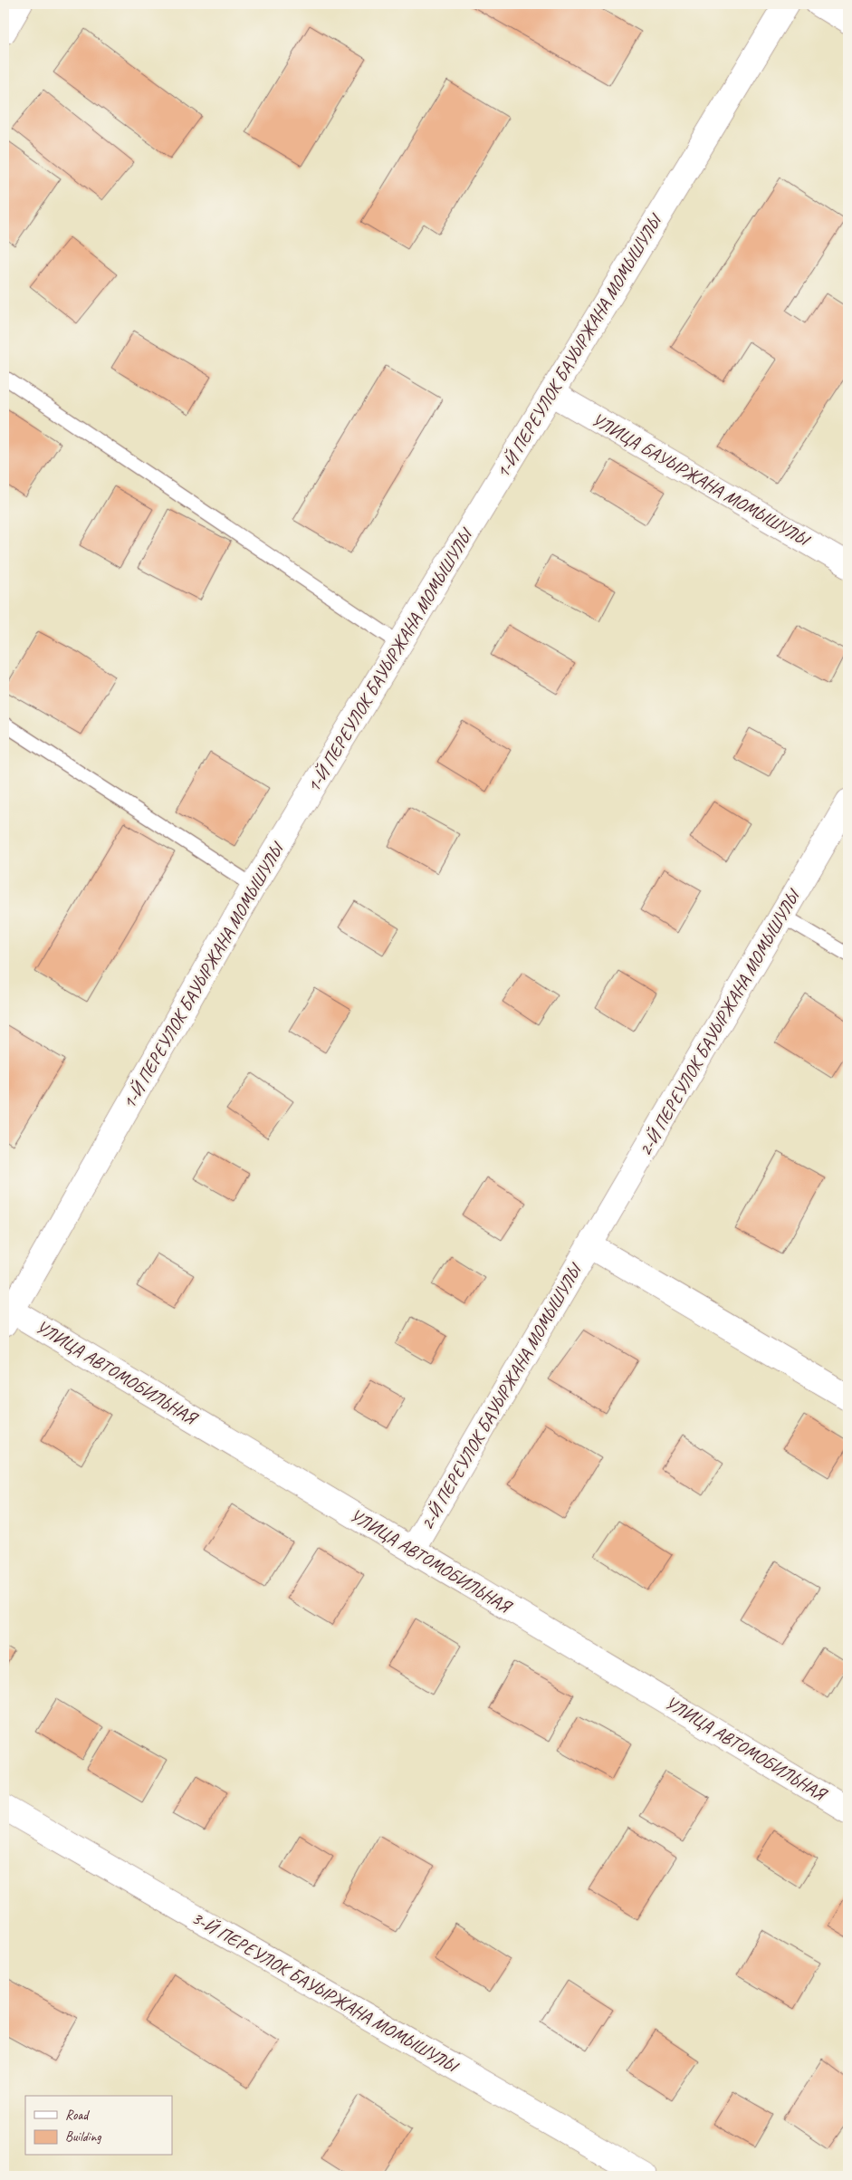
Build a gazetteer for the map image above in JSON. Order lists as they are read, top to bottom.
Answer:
{
  "streets": {
    "street": [
      "1-Й ПЕРЕУЛОК БАУЫРЖАНА МОМЫШУЛЫ",
      "УЛИЦА БАУЫРЖАНА МОМЫШУЛЫ",
      "2-Й ПЕРЕУЛОК БАУЫРЖАНА МОМЫШУЛЫ",
      "УЛИЦА АВТОМОБИЛЬНАЯ",
      "3-Й ПЕРЕУЛОК БАУЫРЖАНА МОМЫШУЛЫ"
    ]
  },
  "crossings": [
    ["1-Й ПЕРЕУЛОК БАУЫРЖАНА МОМЫШУЛЫ", "УЛИЦА БАУЫРЖАНА МОМЫШУЛЫ"],
    ["1-Й ПЕРЕУЛОК БАУЫРЖАНА МОМЫШУЛЫ", "УЛИЦА АВТОМОБИЛЬНАЯ"],
    ["2-Й ПЕРЕУЛОК БАУЫРЖАНА МОМЫШУЛЫ", "УЛИЦА АВТОМОБИЛЬНАЯ"]
  ],
  "legend": ["Road", "Building"]
}
